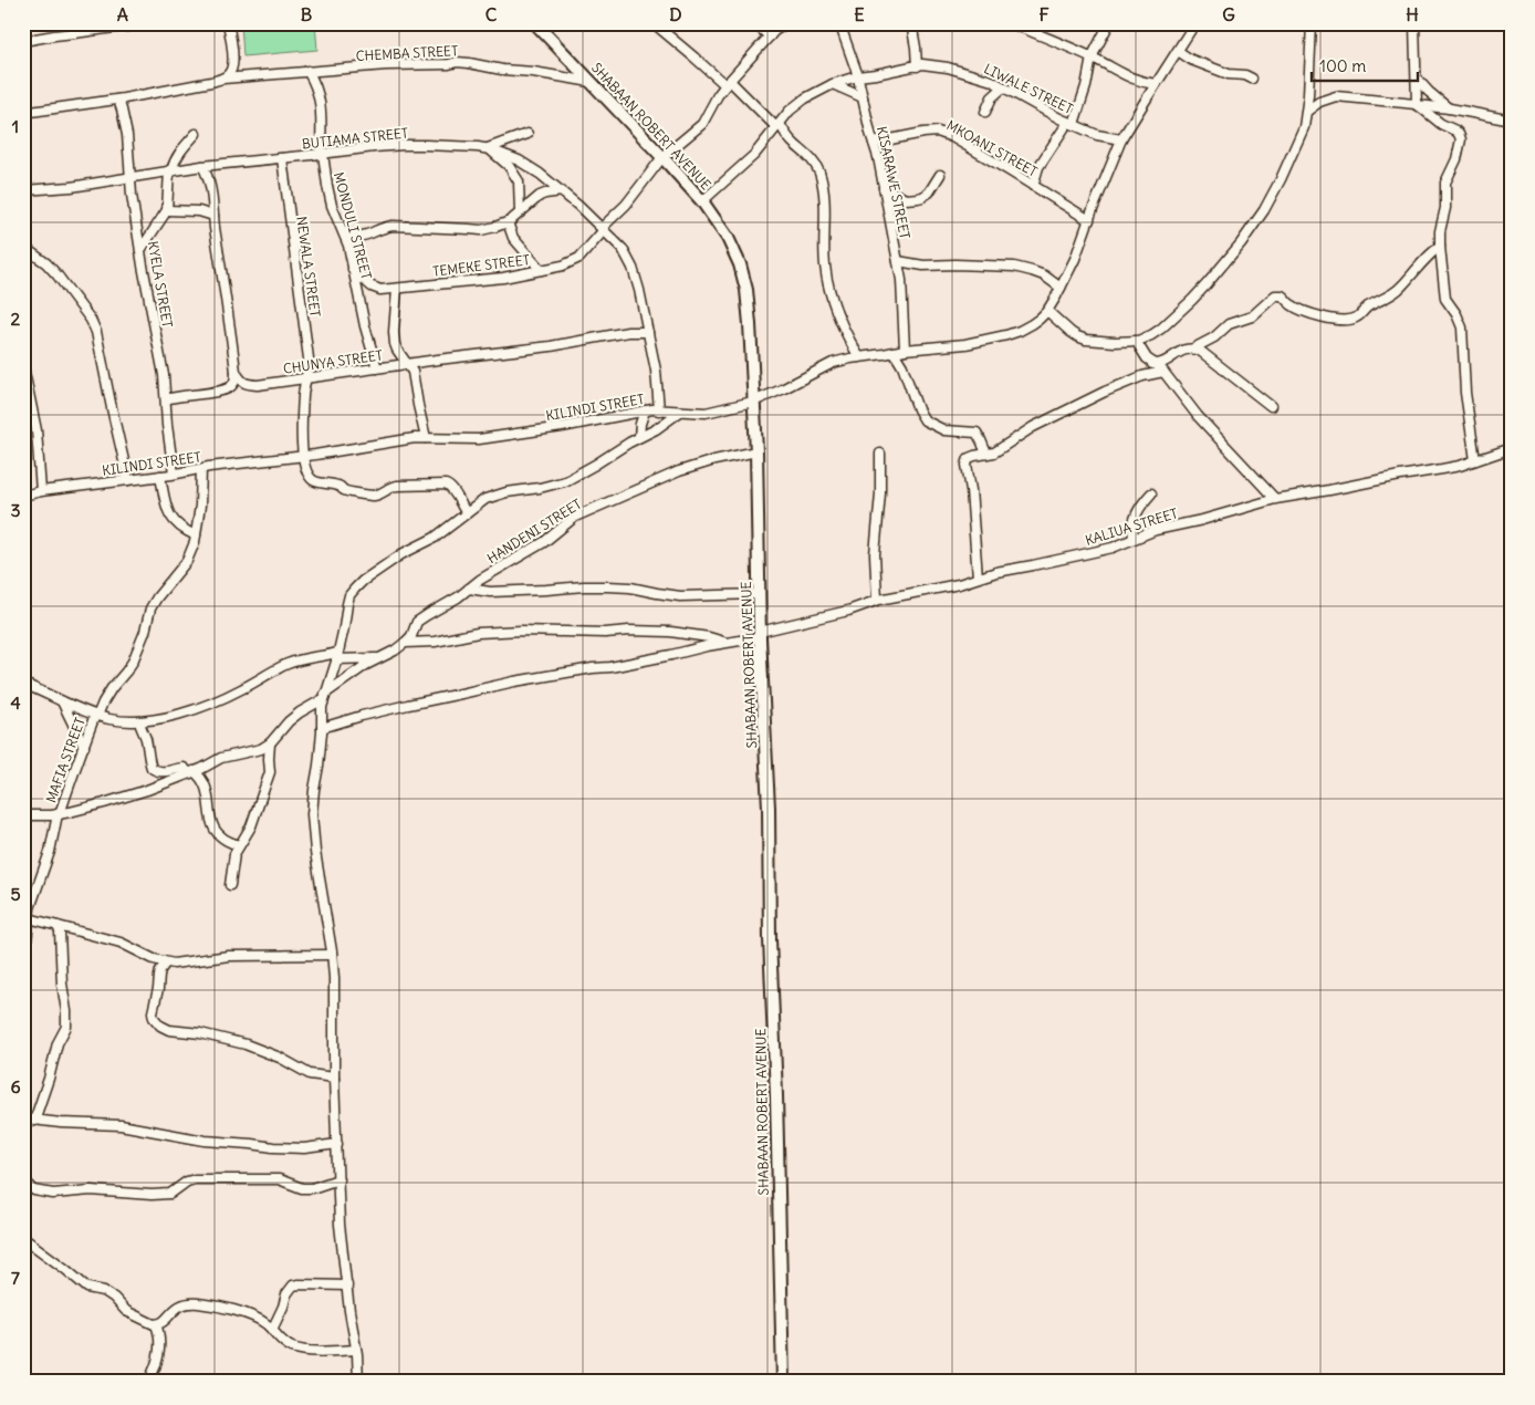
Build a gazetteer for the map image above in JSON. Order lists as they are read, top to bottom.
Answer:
{
  "streets": {
    "main road": ["SHABAAN ROBERT AVENUE"],
    "street": [
      "CHEMBA STREET",
      "LIWALE STREET",
      "BUTIAMA STREET",
      "MKOANI STREET",
      "KISARAWE STREET",
      "MONDULI STREET",
      "TEMEKE STREET",
      "NEWALA STREET",
      "KYELA STREET",
      "CHUNYA STREET",
      "KILINDI STREET",
      "KALIUA STREET",
      "HANDENI STREET",
      "MAFIA STREET"
    ]
  },
  "crossings": [
    ["CHEMBA STREET", "SHABAAN ROBERT AVENUE"],
    ["CHEMBA STREET", "MONDULI STREET"],
    ["CHEMBA STREET", "KYELA STREET"],
    ["LIWALE STREET", "KISARAWE STREET"],
    ["LIWALE STREET", "KILINDI STREET"],
    ["SHABAAN ROBERT AVENUE", "TEMEKE STREET"],
    ["SHABAAN ROBERT AVENUE", "KILINDI STREET"],
    ["SHABAAN ROBERT AVENUE", "KALIUA STREET"],
    ["SHABAAN ROBERT AVENUE", "HANDENI STREET"],
    ["BUTIAMA STREET", "MONDULI STREET"],
    ["BUTIAMA STREET", "TEMEKE STREET"],
    ["BUTIAMA STREET", "NEWALA STREET"],
    ["BUTIAMA STREET", "KYELA STREET"],
    ["BUTIAMA STREET", "CHUNYA STREET"],
    ["BUTIAMA STREET", "KILINDI STREET"],
    ["MKOANI STREET", "KISARAWE STREET"],
    ["MKOANI STREET", "KILINDI STREET"],
    ["KISARAWE STREET", "KILINDI STREET"],
    ["MONDULI STREET", "TEMEKE STREET"],
    ["MONDULI STREET", "CHUNYA STREET"],
    ["NEWALA STREET", "CHUNYA STREET"],
    ["NEWALA STREET", "KILINDI STREET"],
    ["KYELA STREET", "KILINDI STREET"],
    ["KILINDI STREET", "MAFIA STREET"]
  ],
  "scale_bar": "100 m",
  "grid": {
    "columns": [
      "A",
      "B",
      "C",
      "D",
      "E",
      "F",
      "G",
      "H"
    ],
    "rows": [
      "1",
      "2",
      "3",
      "4",
      "5",
      "6",
      "7"
    ]
  }
}
